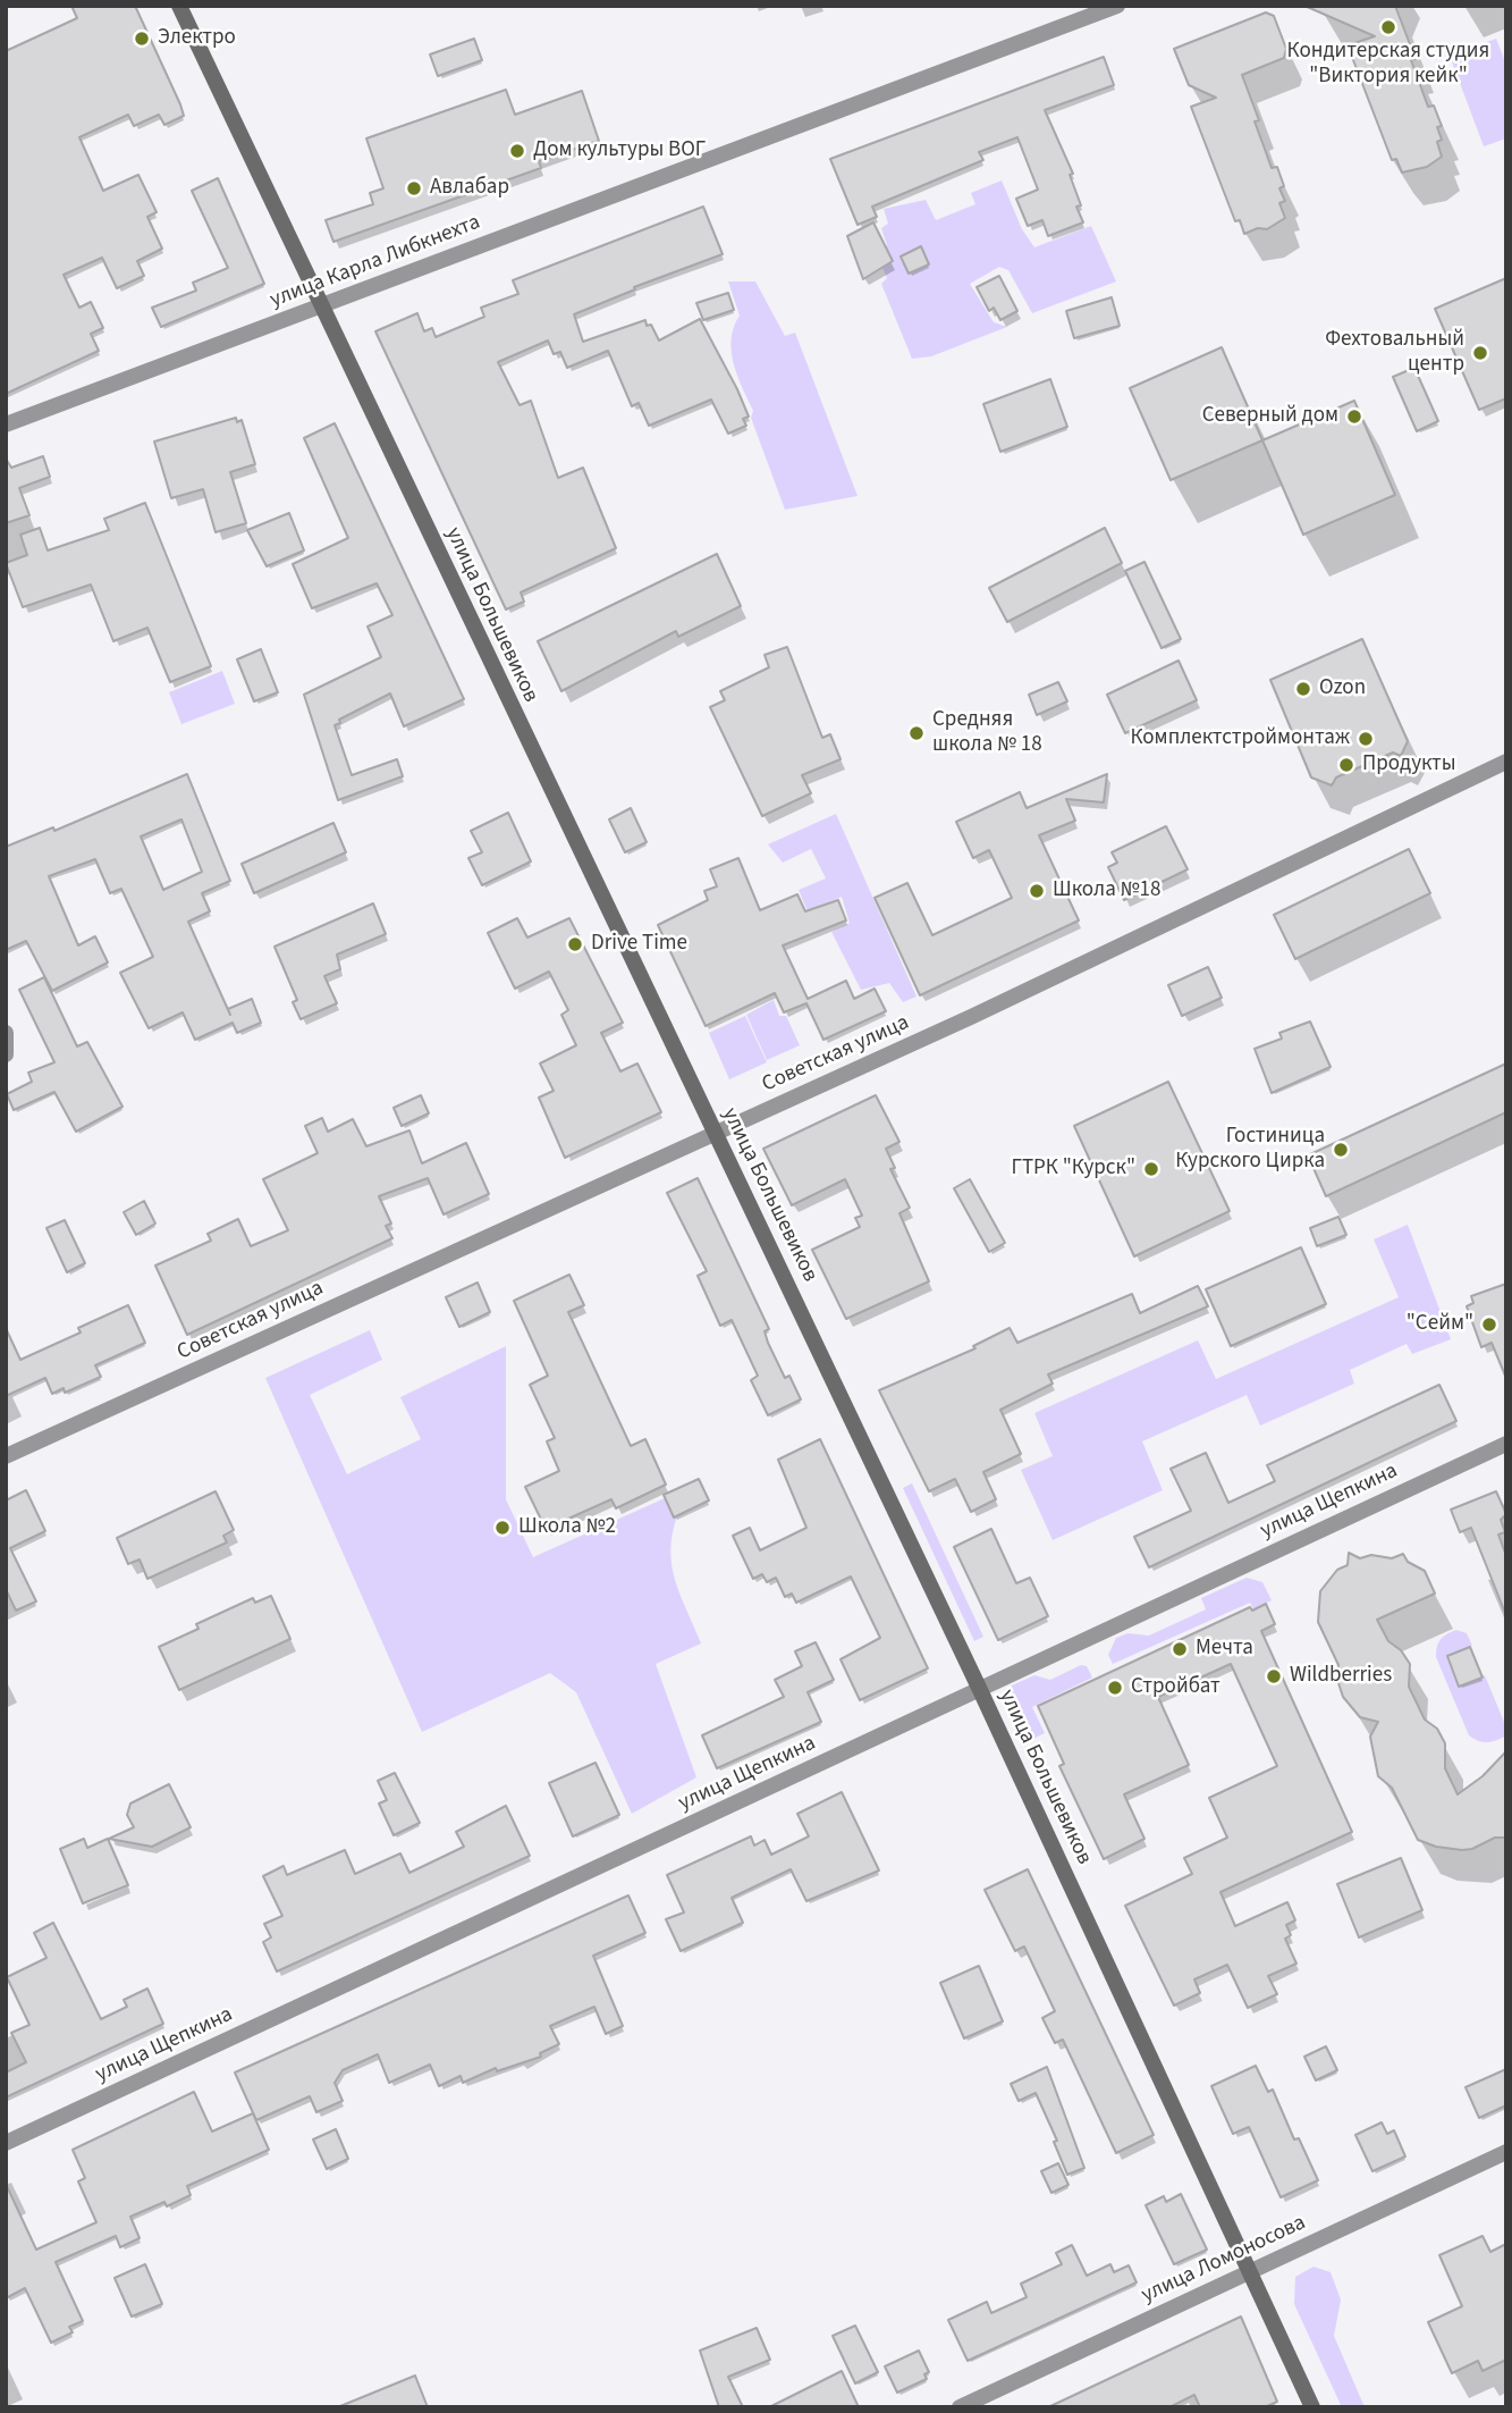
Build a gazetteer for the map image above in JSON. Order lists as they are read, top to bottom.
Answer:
{
  "streets": {
    "main road": ["улица Большевиков"],
    "street": [
      "улица Карла Либкнехта",
      "Советская улица",
      "улица Щепкина",
      "улица Ломоносова"
    ]
  },
  "crossings": [
    ["улица Карла Либкнехта", "улица Большевиков"],
    ["улица Большевиков", "Советская улица"],
    ["улица Большевиков", "улица Щепкина"],
    ["улица Большевиков", "улица Ломоносова"]
  ],
  "places": [
    "Кондитерская студия \"Виктория кейк\"",
    "Электро",
    "Дом культуры ВОГ",
    "Авлабар",
    "Фехтовальный центр",
    "Северный дом",
    "Ozon",
    "Средняя школа № 18",
    "Комплектстроймонтаж",
    "Продукты",
    "Школа №18",
    "Drive Time",
    "Гостиница Курского Цирка",
    "ГТРК \"Курск\"",
    "\"Сейм\"",
    "Школа №2",
    "Мечта",
    "Wildberries",
    "Стройбат"
  ]
}
